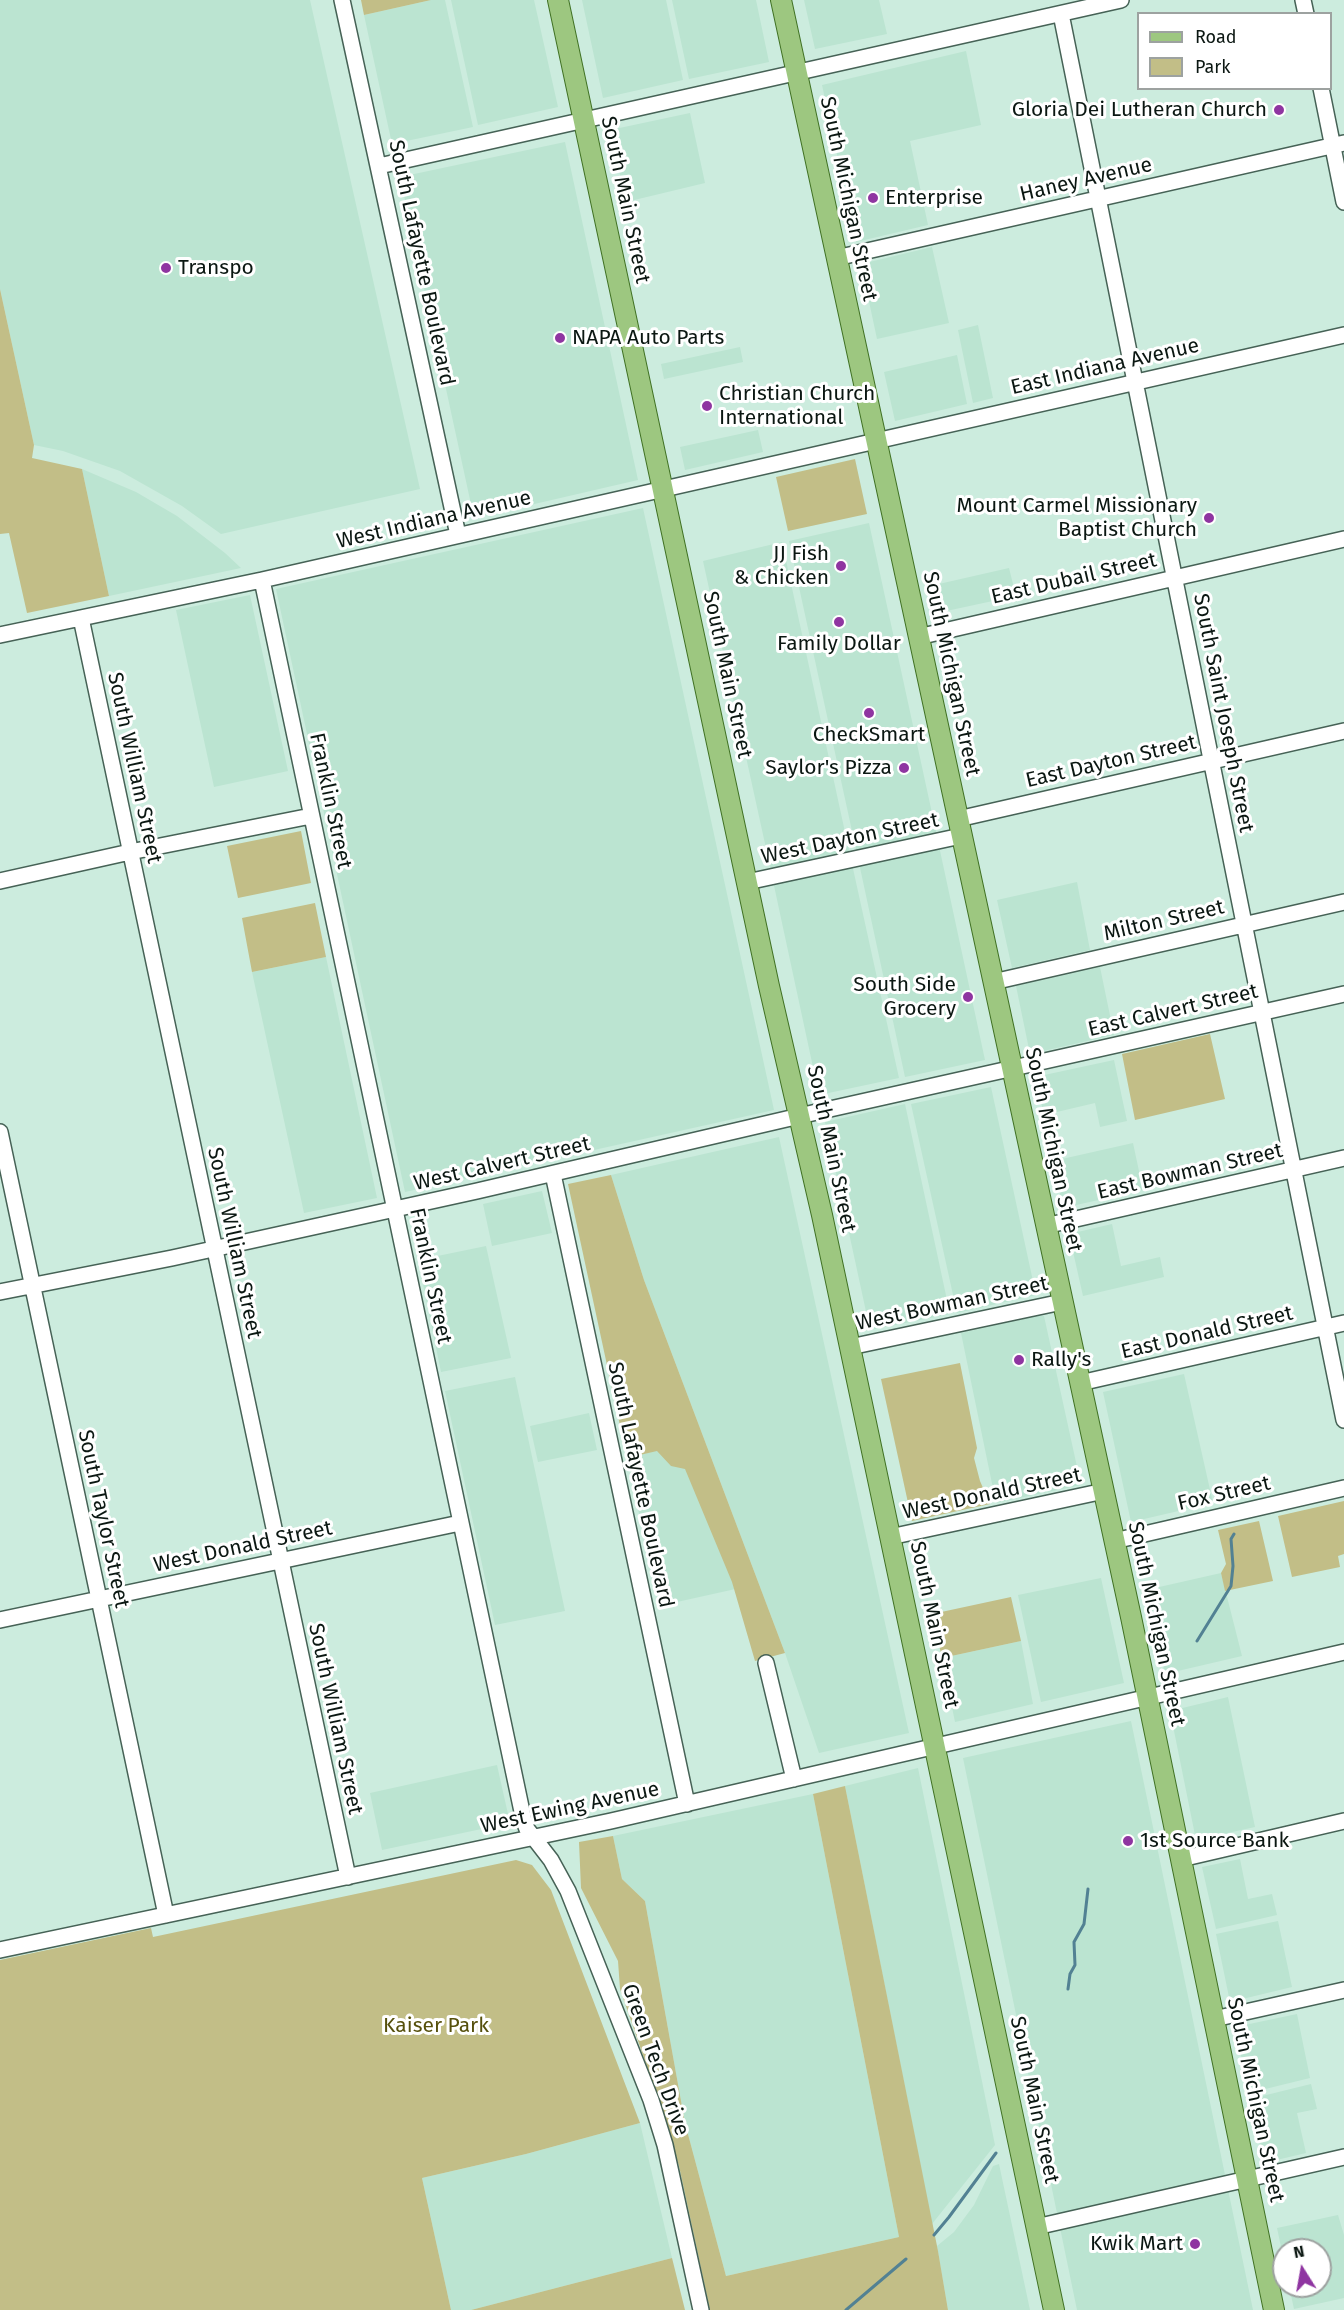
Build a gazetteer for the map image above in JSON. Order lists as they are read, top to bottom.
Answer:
{
  "streets": {
    "main road": ["South Michigan Street", "South Main Street"],
    "street": [
      "Haney Avenue",
      "South Lafayette Boulevard",
      "East Indiana Avenue",
      "West Indiana Avenue",
      "East Dubail Street",
      "South Saint Joseph Street",
      "East Dayton Street",
      "South William Street",
      "Franklin Street",
      "West Dayton Street",
      "Milton Street",
      "East Calvert Street",
      "West Calvert Street",
      "East Bowman Street",
      "West Bowman Street",
      "East Donald Street",
      "West Donald Street",
      "Fox Street",
      "South Taylor Street",
      "West Ewing Avenue",
      "Green Tech Drive"
    ]
  },
  "crossings": [
    ["Haney Avenue", "South Michigan Street"],
    ["Haney Avenue", "South Saint Joseph Street"],
    ["South Michigan Street", "East Indiana Avenue"],
    ["South Michigan Street", "West Indiana Avenue"],
    ["South Michigan Street", "East Dubail Street"],
    ["South Michigan Street", "East Dayton Street"],
    ["South Michigan Street", "West Dayton Street"],
    ["South Michigan Street", "Milton Street"],
    ["South Michigan Street", "East Calvert Street"],
    ["South Michigan Street", "West Calvert Street"],
    ["South Michigan Street", "East Bowman Street"],
    ["South Michigan Street", "West Bowman Street"],
    ["South Michigan Street", "East Donald Street"],
    ["South Michigan Street", "West Donald Street"],
    ["South Michigan Street", "Fox Street"],
    ["South Michigan Street", "West Ewing Avenue"],
    ["South Main Street", "West Indiana Avenue"],
    ["South Main Street", "West Dayton Street"],
    ["South Main Street", "West Calvert Street"],
    ["South Main Street", "West Bowman Street"],
    ["South Main Street", "West Donald Street"],
    ["South Main Street", "West Ewing Avenue"],
    ["South Lafayette Boulevard", "West Indiana Avenue"],
    ["South Lafayette Boulevard", "West Calvert Street"],
    ["South Lafayette Boulevard", "West Ewing Avenue"],
    ["East Indiana Avenue", "West Indiana Avenue"],
    ["East Indiana Avenue", "South Saint Joseph Street"],
    ["West Indiana Avenue", "South William Street"],
    ["West Indiana Avenue", "Franklin Street"],
    ["East Dubail Street", "South Saint Joseph Street"],
    ["South Saint Joseph Street", "East Dayton Street"],
    ["South Saint Joseph Street", "Milton Street"],
    ["South Saint Joseph Street", "East Calvert Street"],
    ["South Saint Joseph Street", "East Bowman Street"],
    ["South Saint Joseph Street", "East Donald Street"],
    ["East Dayton Street", "West Dayton Street"],
    ["South William Street", "West Calvert Street"],
    ["South William Street", "West Donald Street"],
    ["South William Street", "West Ewing Avenue"],
    ["Franklin Street", "West Calvert Street"],
    ["Franklin Street", "West Donald Street"],
    ["Franklin Street", "West Ewing Avenue"],
    ["Franklin Street", "Green Tech Drive"],
    ["East Calvert Street", "West Calvert Street"],
    ["West Calvert Street", "South Taylor Street"],
    ["West Donald Street", "South Taylor Street"],
    ["South Taylor Street", "West Ewing Avenue"],
    ["West Ewing Avenue", "Green Tech Drive"]
  ],
  "parks": ["Kaiser Park"],
  "places": [
    "Gloria Dei Lutheran Church",
    "Enterprise",
    "Transpo",
    "NAPA Auto Parts",
    "Christian Church International",
    "Mount Carmel Missionary Baptist Church",
    "JJ Fish & Chicken",
    "Family Dollar",
    "CheckSmart",
    "Saylor's Pizza",
    "South Side Grocery",
    "Rally's",
    "1st Source Bank",
    "Kwik Mart"
  ],
  "legend": ["Road", "Park"],
  "north": "top"
}
